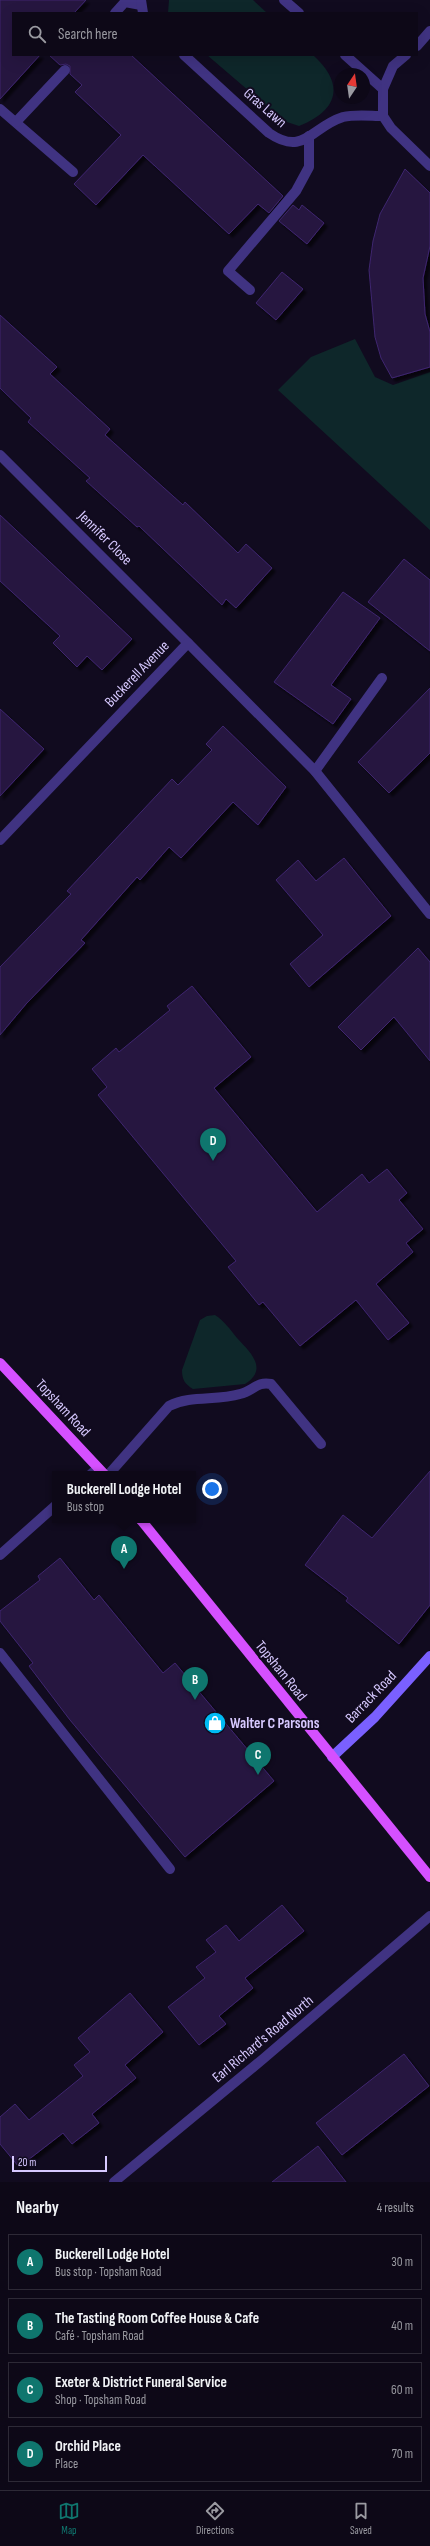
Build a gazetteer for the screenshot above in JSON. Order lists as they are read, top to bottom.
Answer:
{
  "streets": {
    "main road": ["Topsham Road"],
    "street": [
      "Gras Lawn",
      "Jennifer Close",
      "Buckerell Avenue",
      "Barrack Road",
      "Earl Richard's Road North"
    ]
  },
  "crossings": [
    ["Jennifer Close", "Buckerell Avenue"],
    ["Topsham Road", "Barrack Road"]
  ],
  "places": {
    "shop": ["Walter C Parsons"]
  },
  "scale_bar": "20 m",
  "north": "top",
  "page": {
    "search": "Search here",
    "pins": [
      "D",
      "A",
      "B",
      "C"
    ],
    "popup": ["Buckerell Lodge Hotel", "Bus stop"],
    "scale": "20 m",
    "heading": ["Nearby", "4 results"],
    "list": [
      {
        "mark": "A",
        "name": "Buckerell Lodge Hotel",
        "note": "Bus stop · Topsham Road",
        "value": "30 m"
      },
      {
        "mark": "B",
        "name": "The Tasting Room Coffee House & Cafe",
        "note": "Café · Topsham Road",
        "value": "40 m"
      },
      {
        "mark": "C",
        "name": "Exeter & District Funeral Service",
        "note": "Shop · Topsham Road",
        "value": "60 m"
      },
      {
        "mark": "D",
        "name": "Orchid Place",
        "note": "Place",
        "value": "70 m"
      }
    ],
    "nav": ["Map", "Directions", "Saved"]
  }
}
